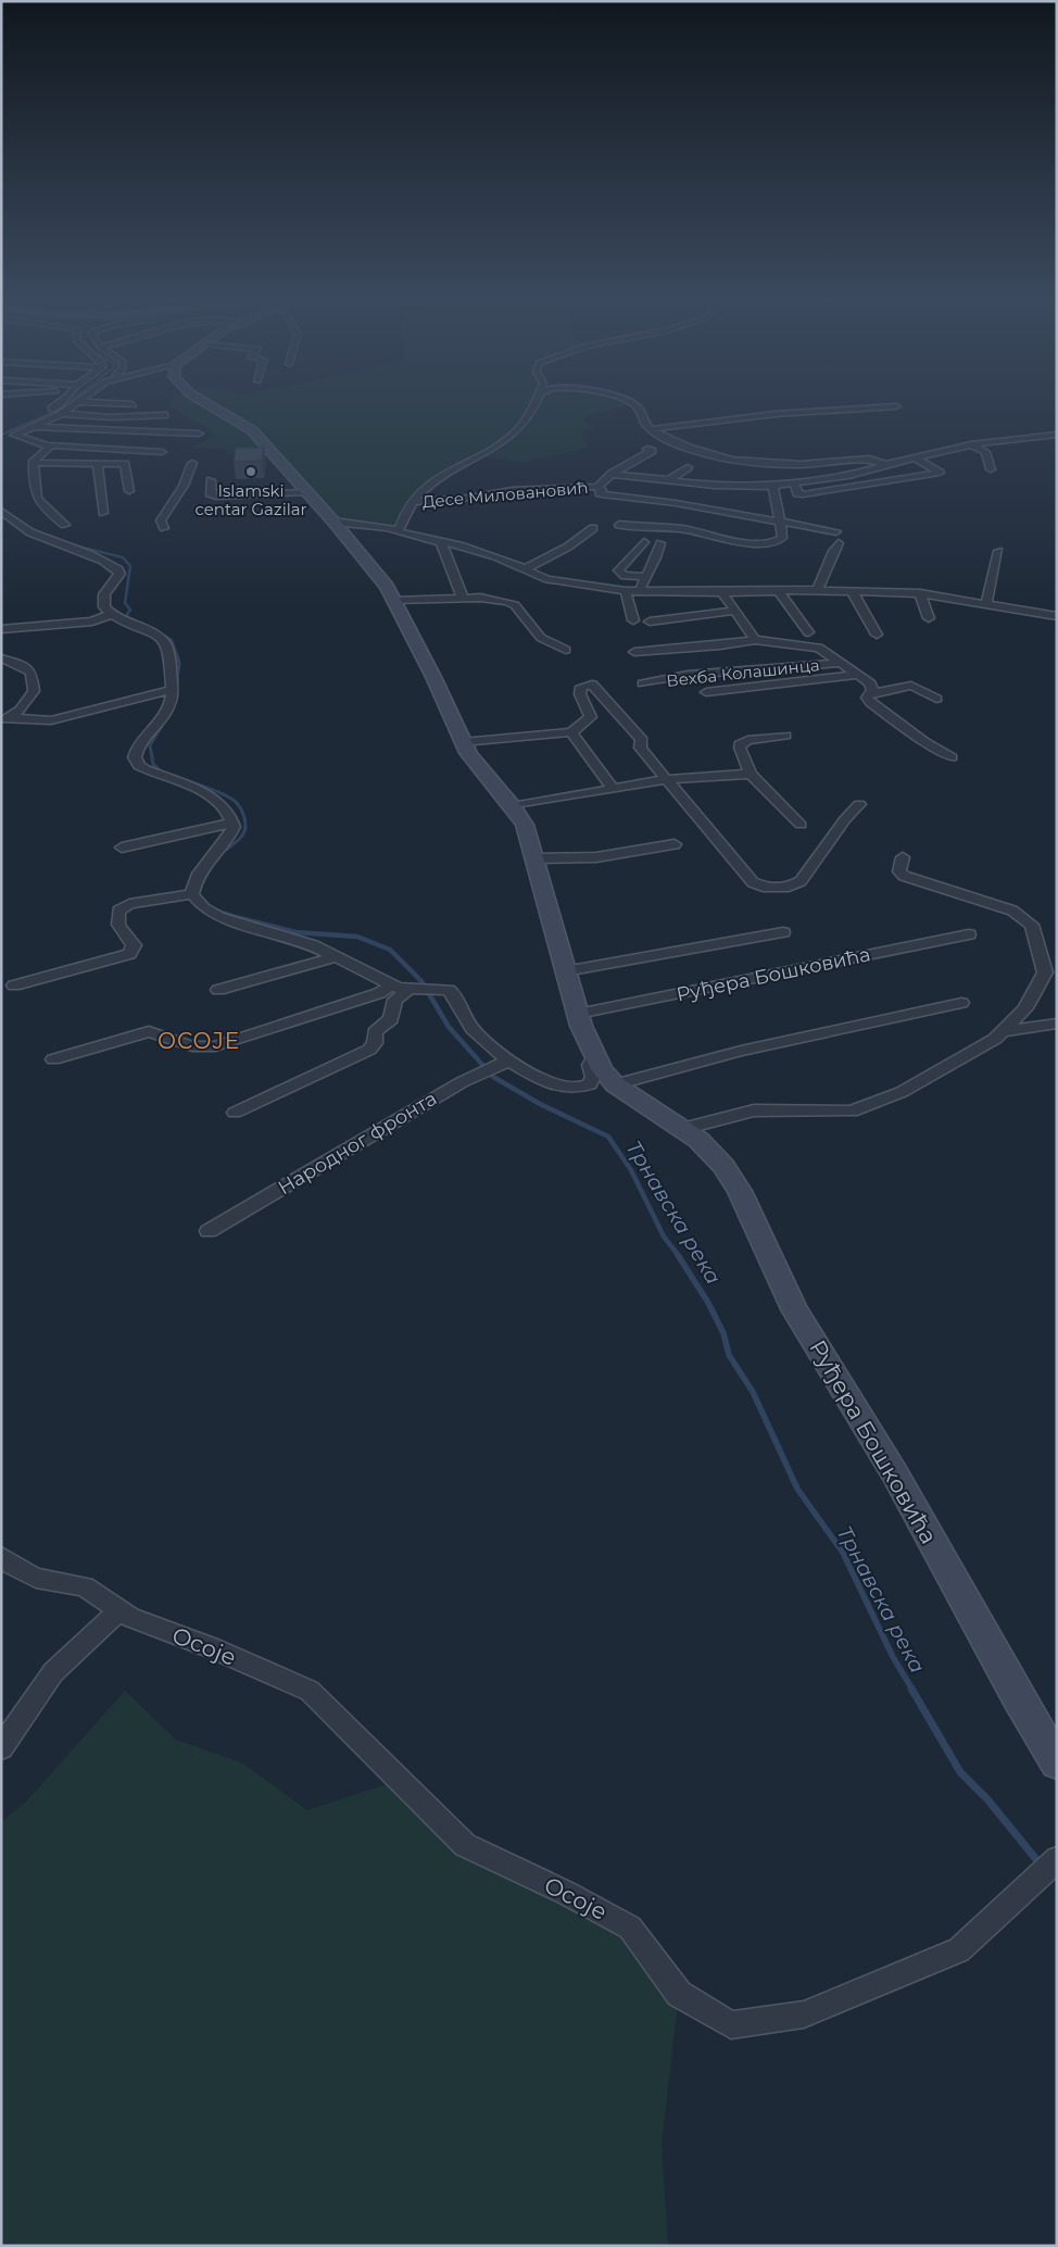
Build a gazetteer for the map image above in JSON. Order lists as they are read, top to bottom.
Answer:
{
  "streets": {
    "main road": ["Руђера Бошковића"],
    "street": [
      "Десе Миловановић",
      "Вехба Колашинца",
      "Народног фронта",
      "Осоје"
    ]
  },
  "districts": ["ОСОЈЕ"],
  "water": ["Трнавска река"],
  "places": ["Islamski centar Gazilar"]
}
